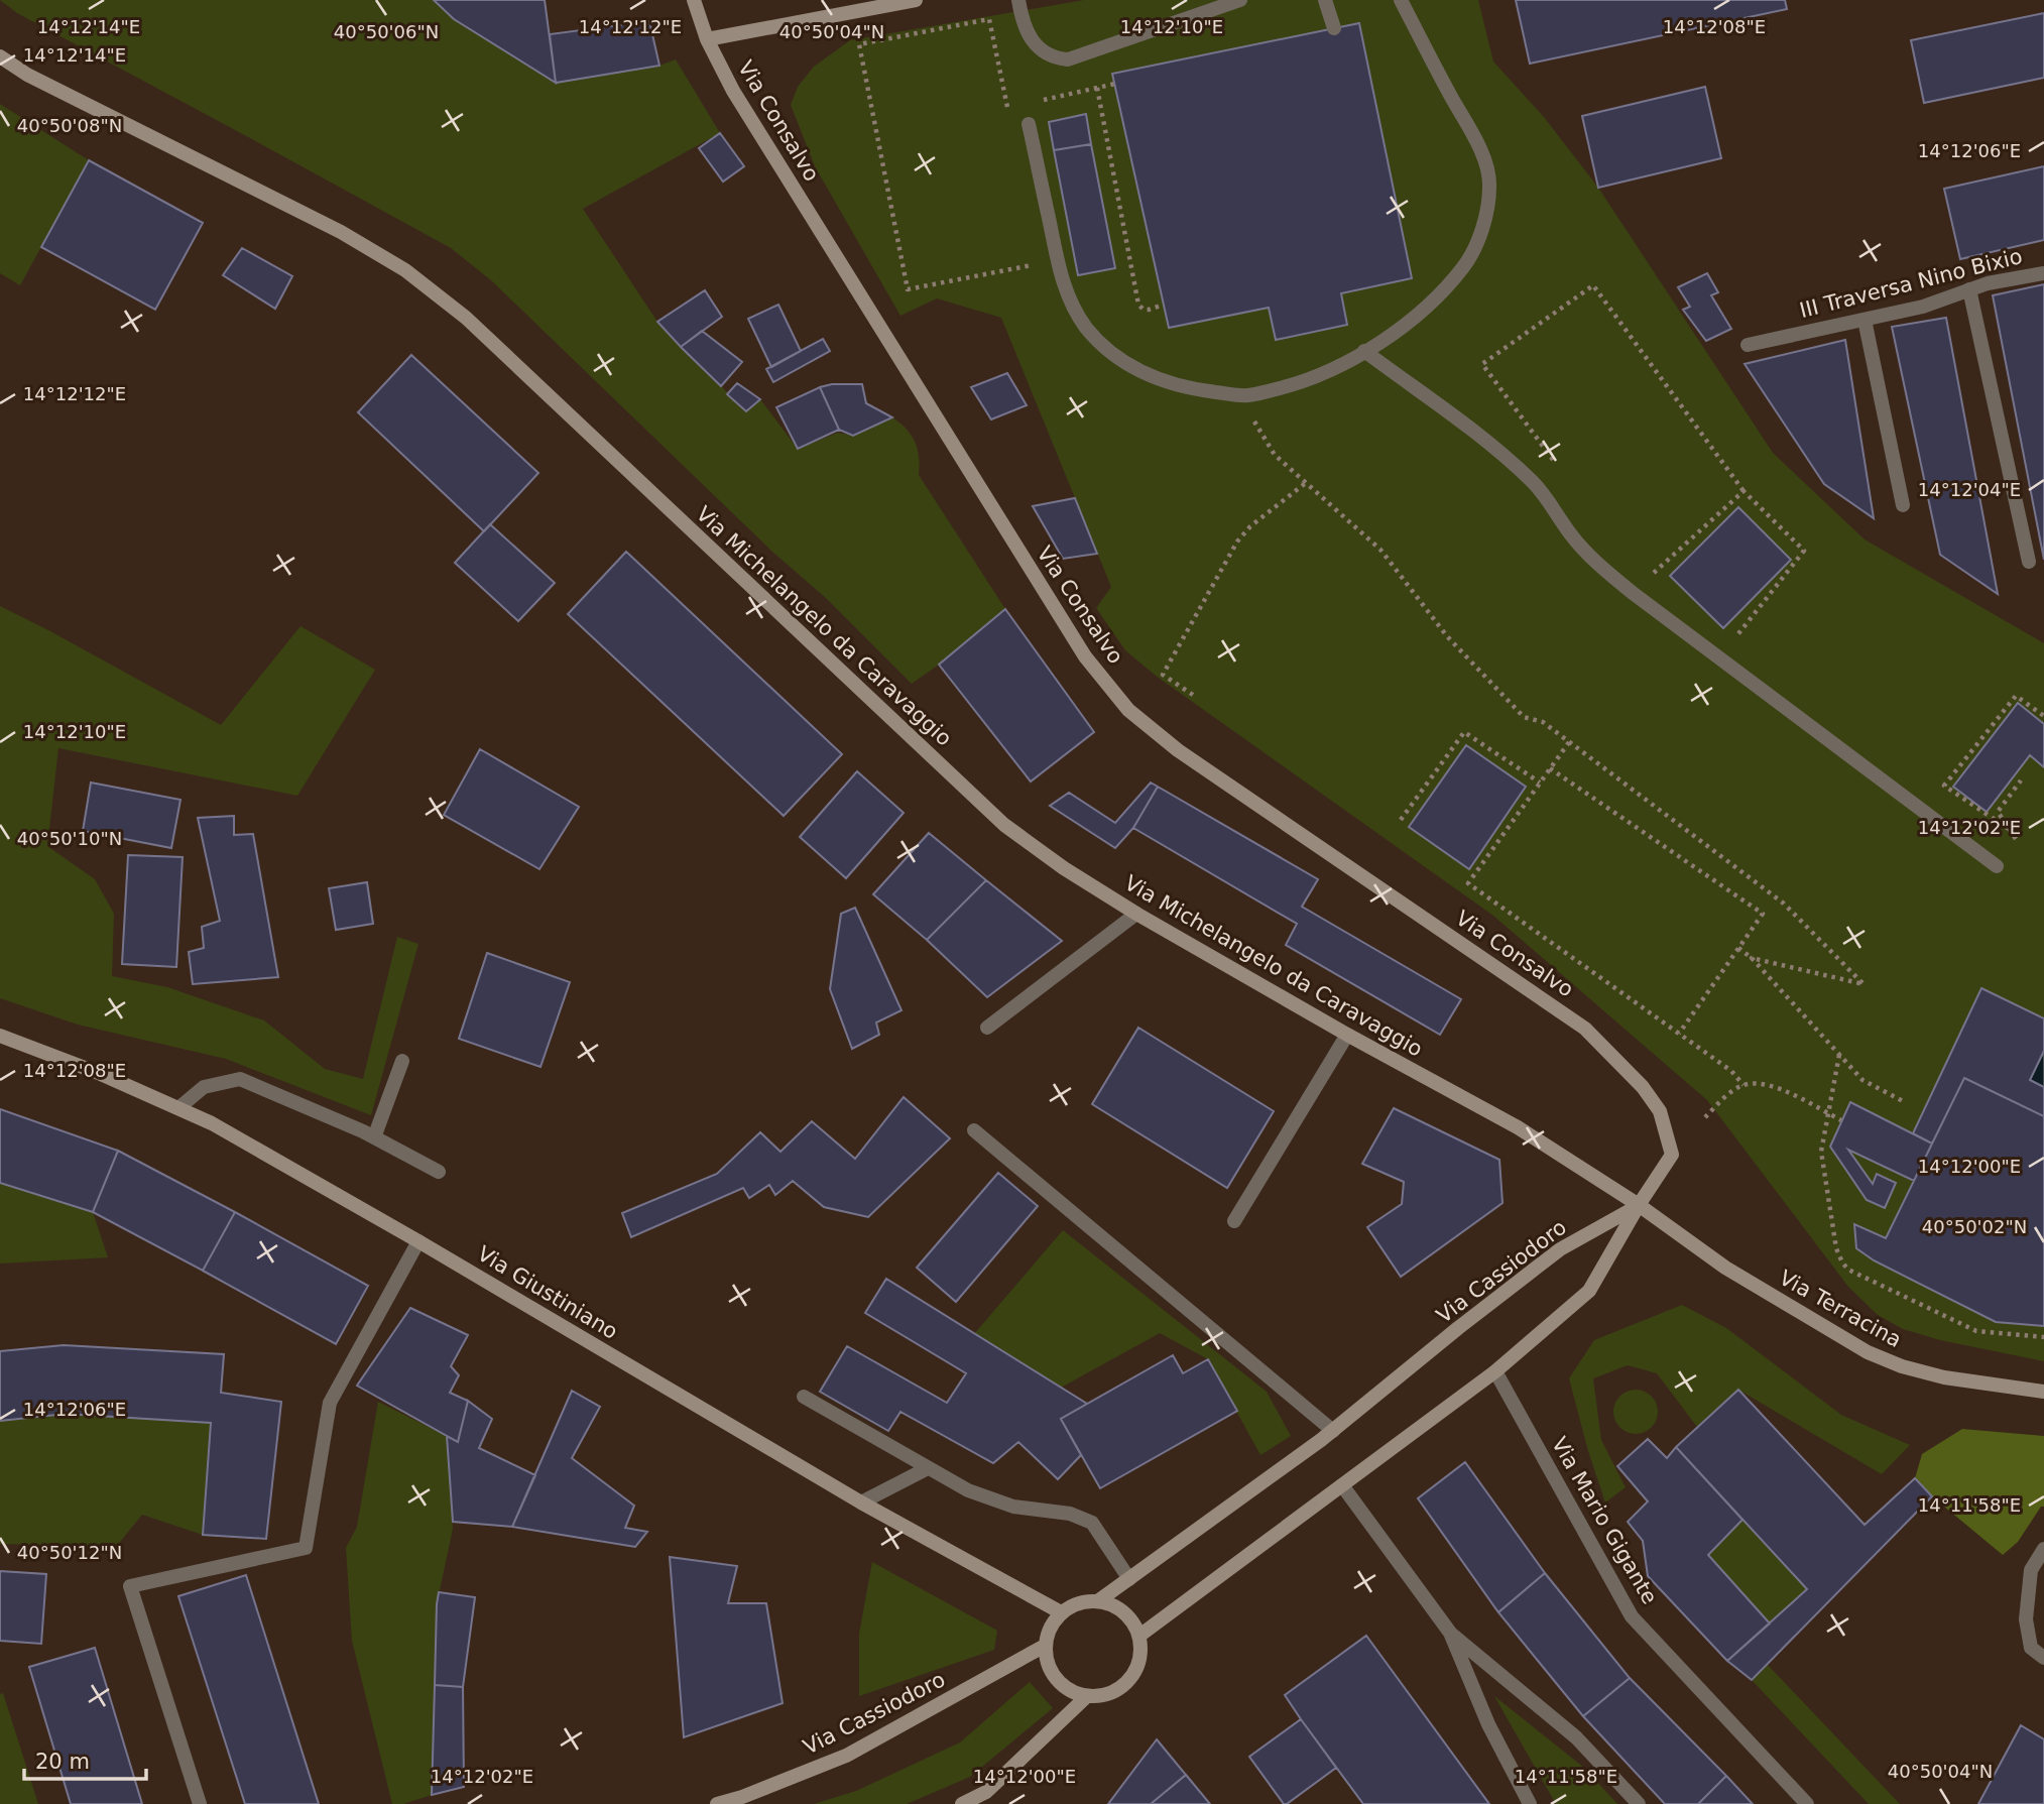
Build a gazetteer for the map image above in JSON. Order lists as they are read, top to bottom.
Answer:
{
  "streets": {
    "main road": [
      "Via Consalvo",
      "Via Michelangelo da Caravaggio",
      "Via Cassiodoro",
      "Via Giustiniano",
      "Via Terracina"
    ],
    "street": ["III Traversa Nino Bixio", "Via Mario Gigante"]
  },
  "crossings": [
    ["Via Consalvo", "Via Michelangelo da Caravaggio"],
    ["Via Consalvo", "Via Cassiodoro"],
    ["Via Consalvo", "Via Terracina"],
    ["Via Michelangelo da Caravaggio", "Via Cassiodoro"],
    ["Via Michelangelo da Caravaggio", "Via Terracina"],
    ["Via Cassiodoro", "Via Giustiniano"],
    ["Via Cassiodoro", "Via Terracina"]
  ],
  "scale_bar": "20 m",
  "coordinates": [
    "14°12'10\"E",
    "14°12'08\"E",
    "14°12'14\"E",
    "14°12'12\"E",
    "40°50'06\"N",
    "40°50'04\"N",
    "40°50'08\"N",
    "14°12'06\"E",
    "14°12'04\"E",
    "14°12'02\"E",
    "40°50'10\"N",
    "14°12'00\"E",
    "40°50'02\"N",
    "14°11'58\"E",
    "40°50'12\"N"
  ]
}
